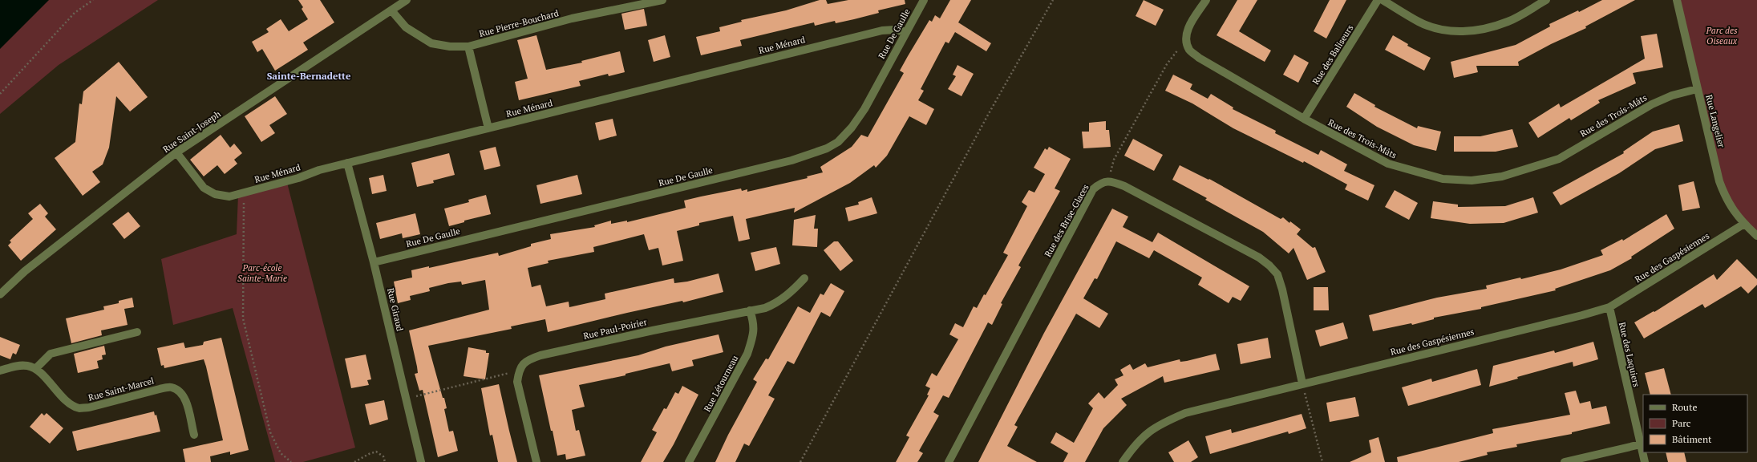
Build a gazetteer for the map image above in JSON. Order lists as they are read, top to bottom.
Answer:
{
  "streets": {
    "street": [
      "Rue Pierre-Bouchard",
      "Rue De Gaulle",
      "Rue Ménard",
      "Rue des Baliseurs",
      "Rue des Trois-Mâts",
      "Rue Langelier",
      "Rue Saint-Joseph",
      "Rue des Brise-Glaces",
      "Rue des Gaspésiennes",
      "Rue Giraud",
      "Rue Paul-Poirier",
      "Rue des Laquiers",
      "Rue Létourneau",
      "Rue Saint-Marcel"
    ]
  },
  "crossings": [
    ["Rue Pierre-Bouchard", "Rue Saint-Joseph"],
    ["Rue De Gaulle", "Rue Ménard"],
    ["Rue De Gaulle", "Rue Giraud"],
    ["Rue Ménard", "Rue Saint-Joseph"],
    ["Rue Ménard", "Rue Giraud"],
    ["Rue des Baliseurs", "Rue des Trois-Mâts"],
    ["Rue des Trois-Mâts", "Rue Langelier"],
    ["Rue Langelier", "Rue des Gaspésiennes"],
    ["Rue des Gaspésiennes", "Rue des Laquiers"],
    ["Rue Paul-Poirier", "Rue Létourneau"]
  ],
  "districts": ["Sainte-Bernadette"],
  "parks": ["Parc des Oiseaux", "Parc-école Sainte-Marie"],
  "legend": ["Route", "Parc", "Bâtiment"]
}
